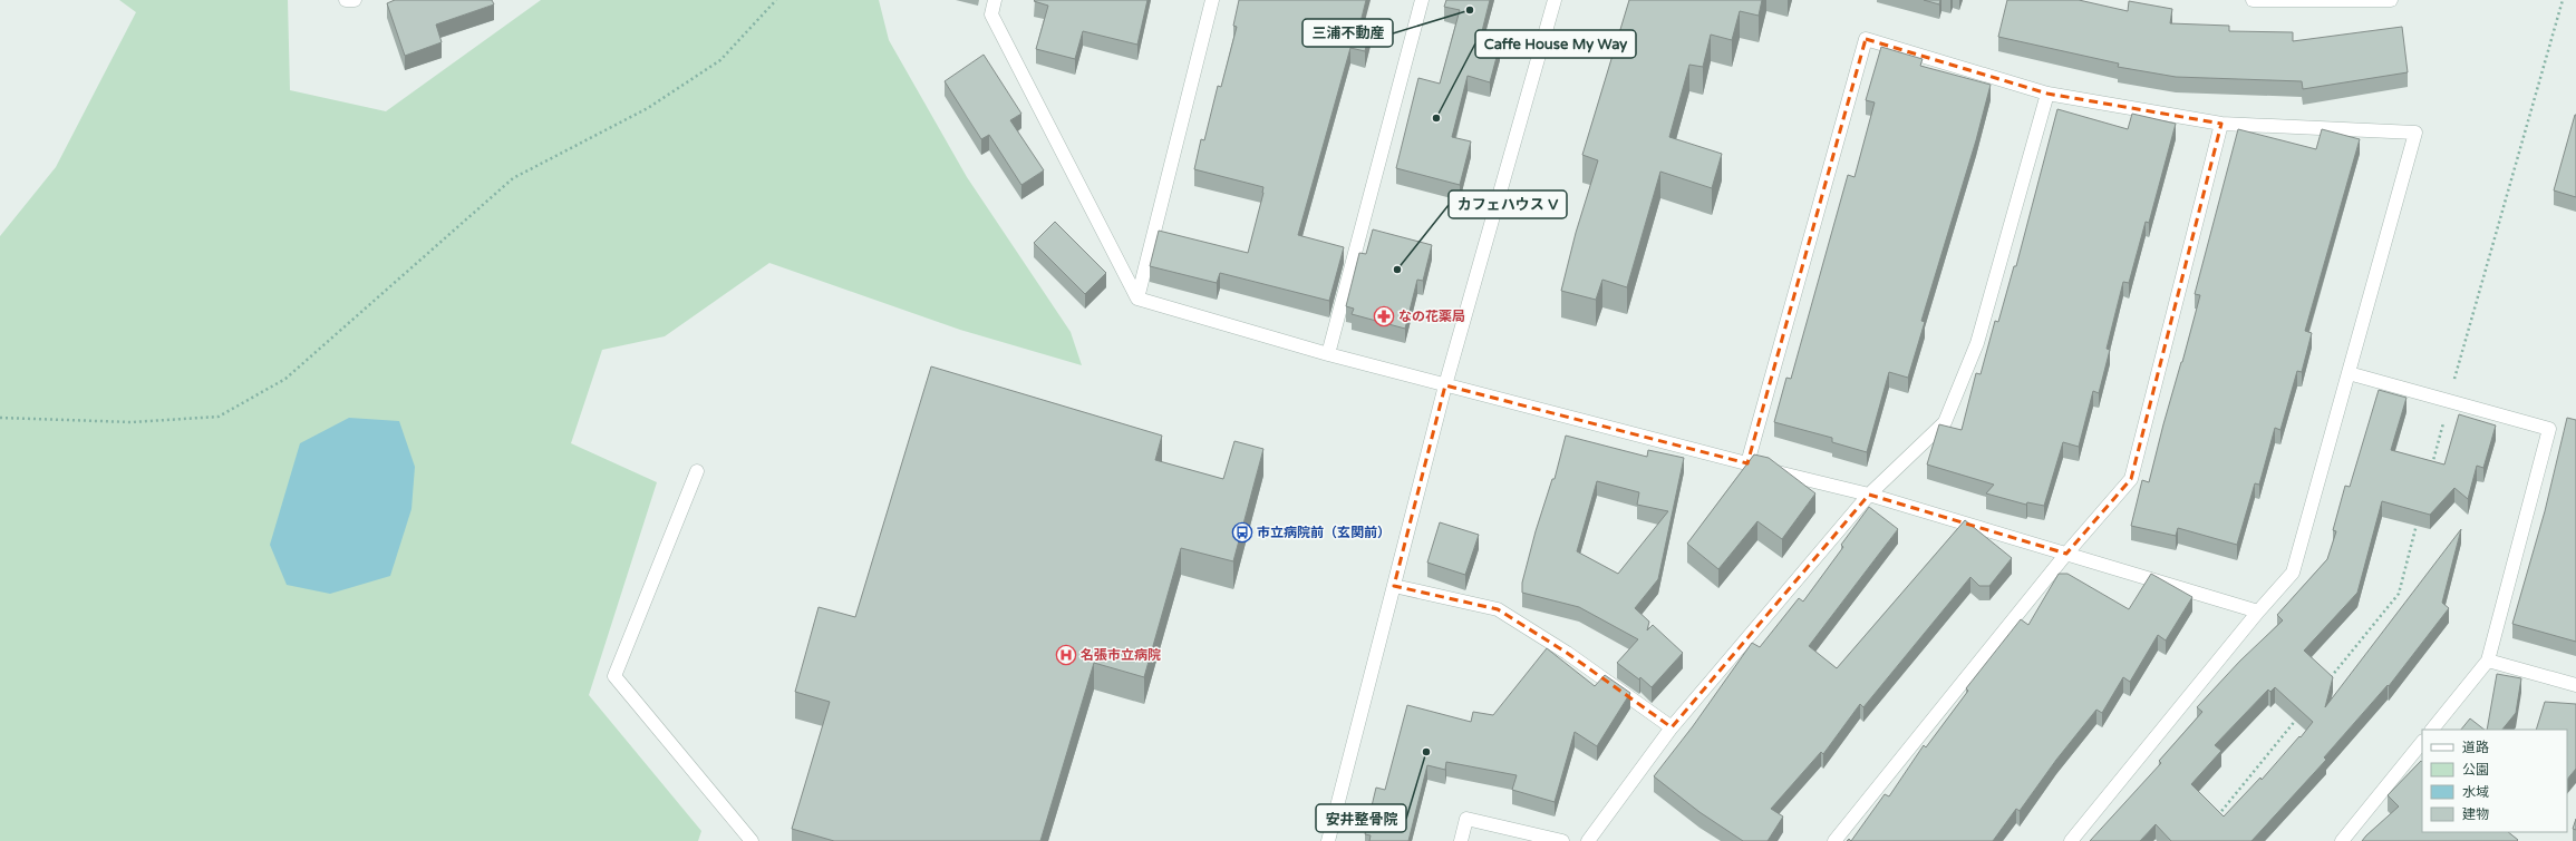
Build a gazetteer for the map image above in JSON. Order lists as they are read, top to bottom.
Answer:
{
  "places": {
    "other": [
      "三浦不動産",
      "Caffe House My Way",
      "カフェハウス V",
      "安井整骨院"
    ],
    "pharmacy": ["なの花薬局"],
    "bus stop": ["市立病院前（玄関前）"],
    "hospital": ["名張市立病院"]
  },
  "legend": [
    "道路",
    "公園",
    "水域",
    "建物"
  ]
}
